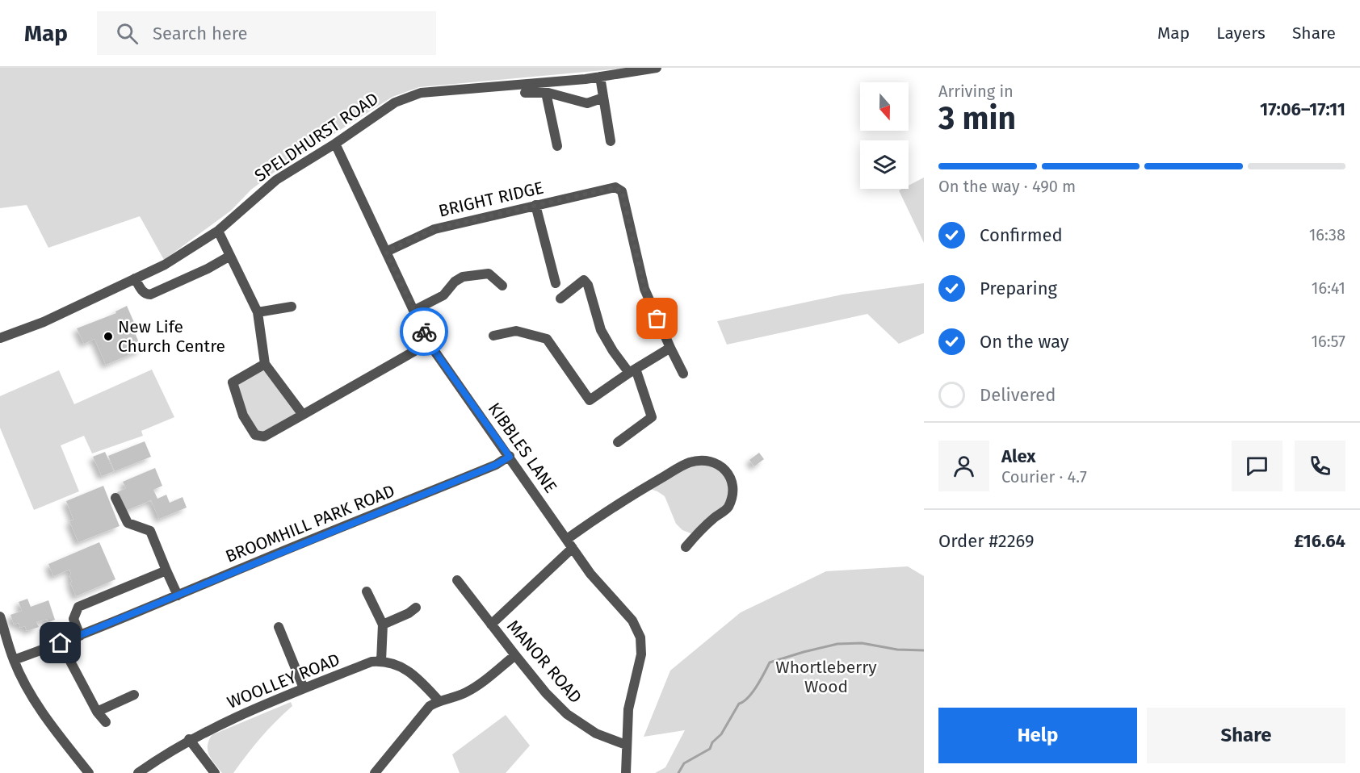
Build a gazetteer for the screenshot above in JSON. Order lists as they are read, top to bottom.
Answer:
{
  "streets": {
    "street": [
      "SPELDHURST ROAD",
      "BRIGHT RIDGE",
      "KIBBLES LANE",
      "BROOMHILL PARK ROAD",
      "MANOR ROAD",
      "WOOLLEY ROAD"
    ]
  },
  "crossings": [
    ["SPELDHURST ROAD", "KIBBLES LANE"],
    ["BRIGHT RIDGE", "KIBBLES LANE"],
    ["KIBBLES LANE", "BROOMHILL PARK ROAD"],
    ["KIBBLES LANE", "MANOR ROAD"]
  ],
  "parks": ["Whortleberry Wood"],
  "places": ["New Life Church Centre"],
  "north": "bottom",
  "page": {
    "header": "Map",
    "search": "Search here",
    "nav": ["Map", "Layers", "Share"],
    "heading": ["3 min", "Arriving in", "17:06–17:11"],
    "panel": [
      "Alex",
      "Courier · 4.7",
      "Order #2269",
      "£16.64"
    ],
    "bar": "On the way · 490 m",
    "list": [
      ["Confirmed", "16:38"],
      ["Preparing", "16:41"],
      ["On the way", "16:57"],
      "Delivered"
    ],
    "buttons": ["Help", "Share"]
  }
}
